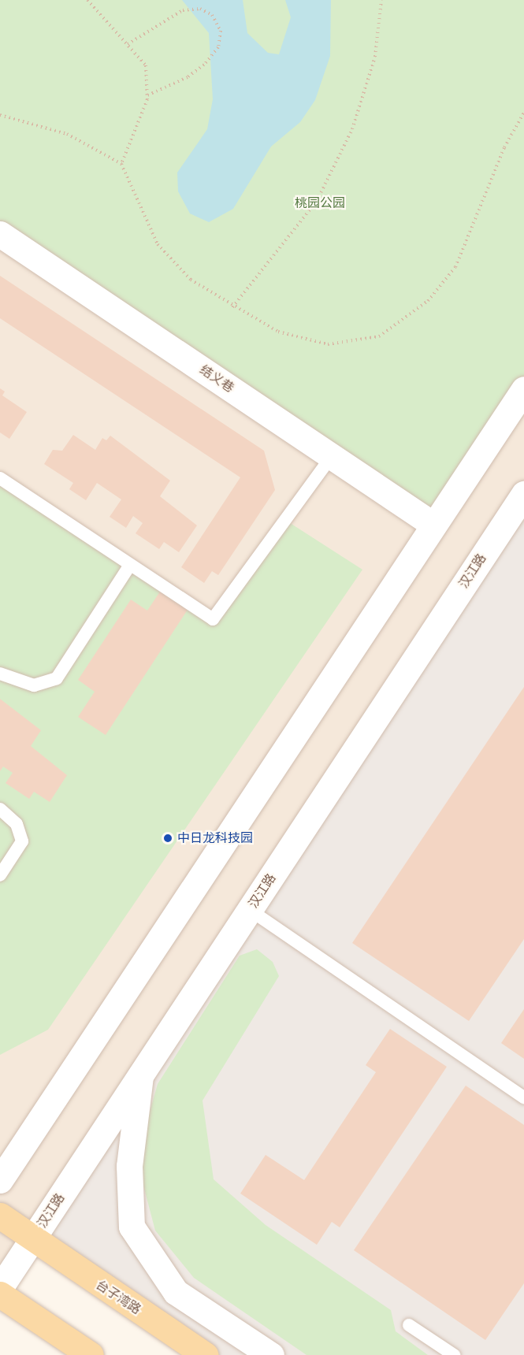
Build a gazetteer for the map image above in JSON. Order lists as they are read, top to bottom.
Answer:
{
  "streets": {
    "main road": ["结义巷", "汉江路", "台子湾路"]
  },
  "crossings": [
    ["汉江路", "台子湾路"]
  ],
  "parks": ["桃园公园"],
  "places": ["中日龙科技园"]
}
